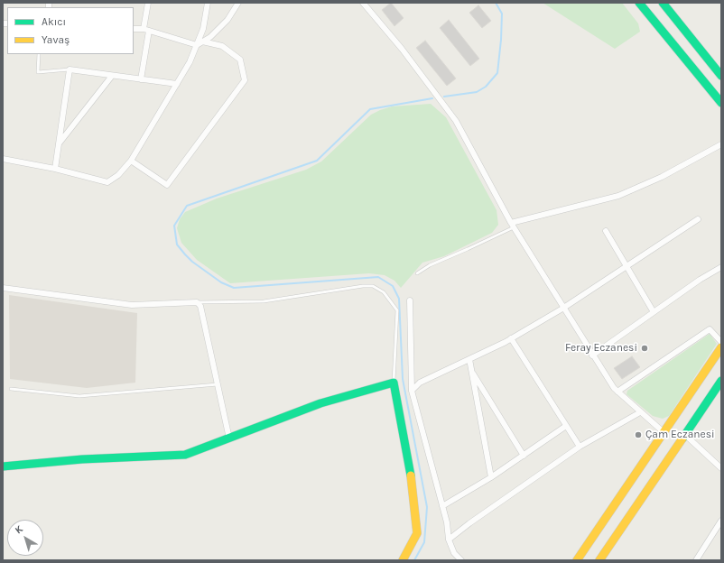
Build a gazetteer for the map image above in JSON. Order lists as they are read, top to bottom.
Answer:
{
  "places": ["Feray Eczanesi", "Çam Eczanesi"],
  "legend": ["Akıcı", "Yavaş"],
  "north": "top left"
}
